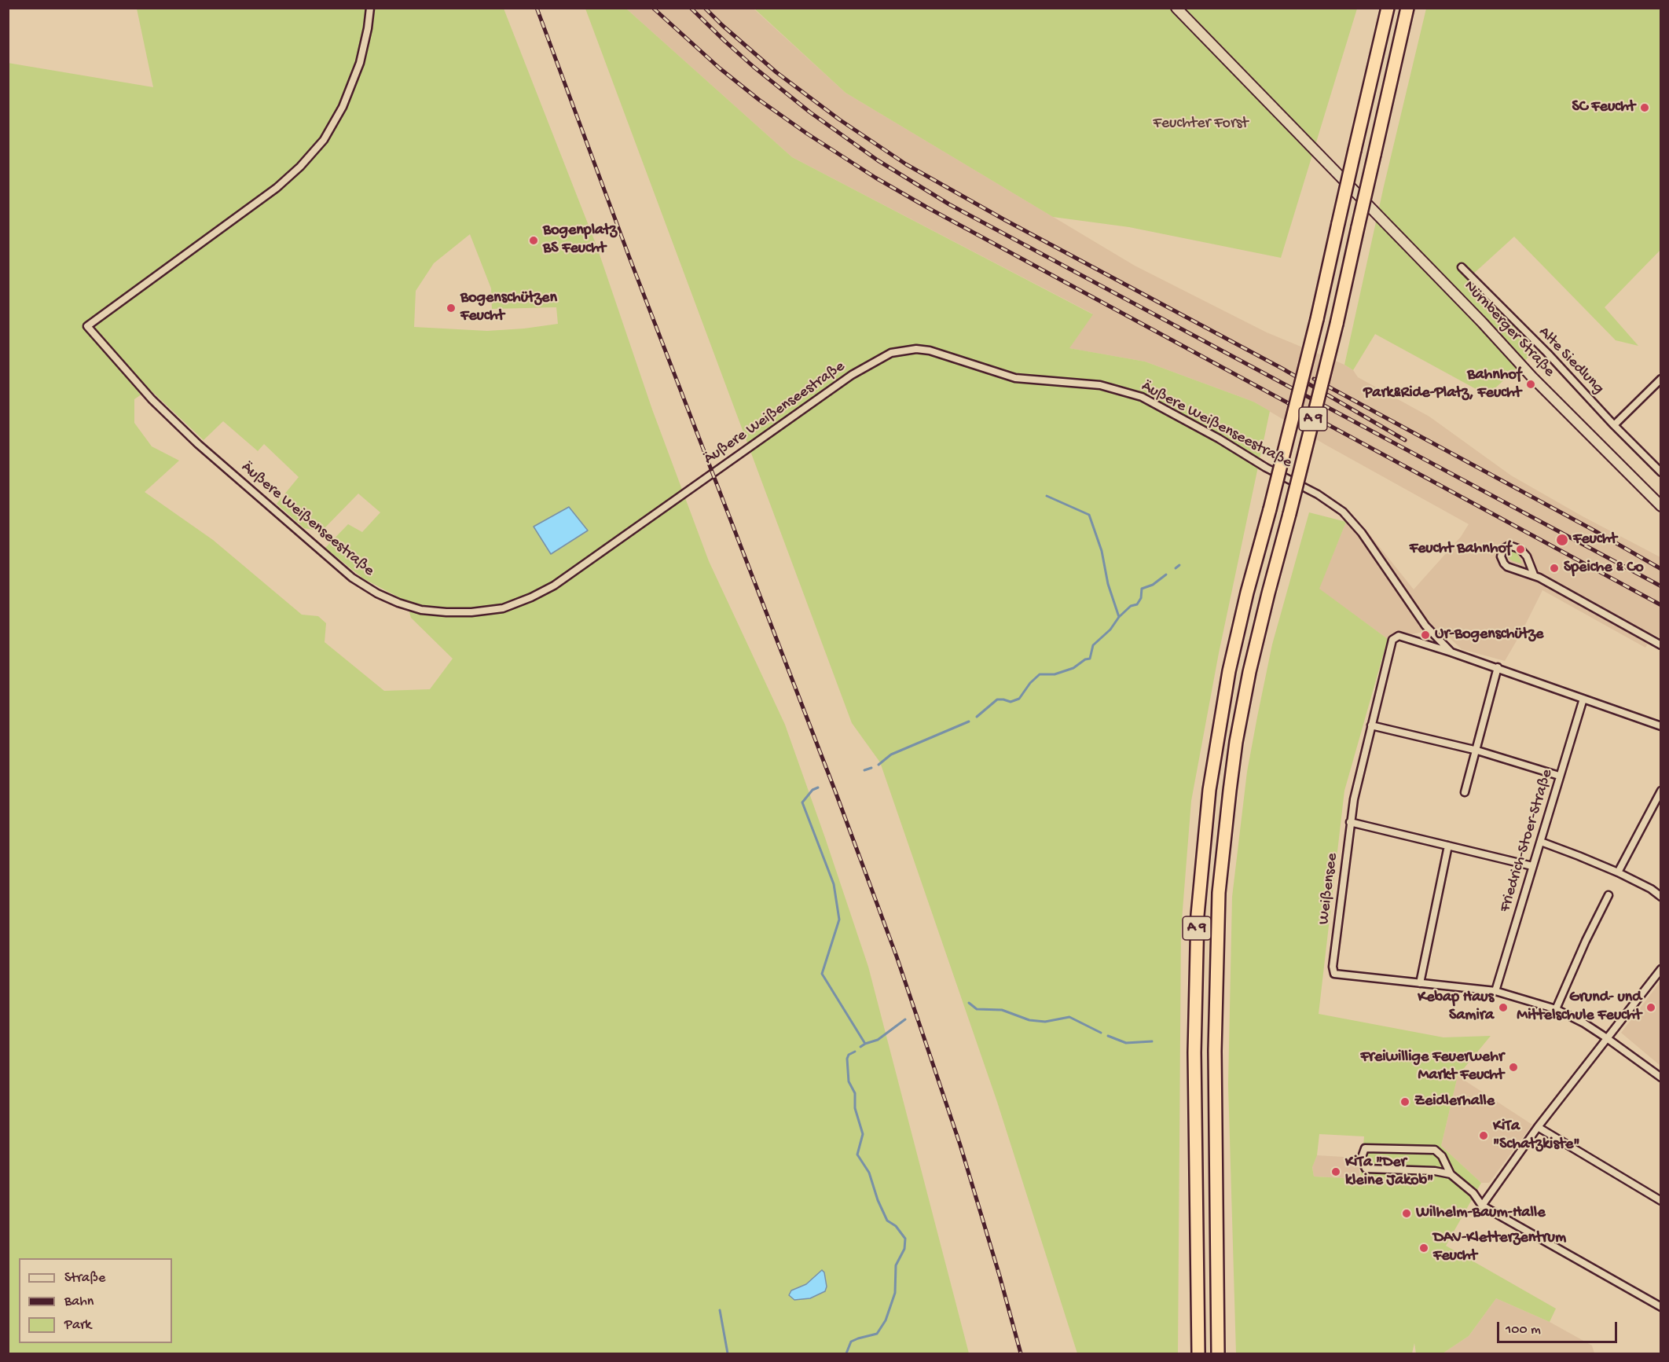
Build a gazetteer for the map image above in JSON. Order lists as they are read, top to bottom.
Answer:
{
  "streets": {
    "highway": ["A 9"],
    "main road": ["Nürnberger Straße"],
    "street": [
      "Alte Siedlung",
      "Äußere Weißenseestraße",
      "Friedrich-Stoer-Straße",
      "Weißensee"
    ]
  },
  "crossings": [
    ["Friedrich-Stoer-Straße", "Weißensee"]
  ],
  "parks": ["Feuchter Forst"],
  "places": [
    "SC Feucht",
    "Bogenplatz BS Feucht",
    "Bogenschützen Feucht",
    "Bahnhof Park&Ride-Platz, Feucht",
    "Feucht",
    "Feucht Bahnhof",
    "Speiche & Co",
    "Ur-Bogenschütze",
    "Kebap Haus Samira",
    "Grund- und Mittelschule Feucht",
    "Freiwillige Feuerwehr Markt Feucht",
    "Zeidlerhalle",
    "KiTa \"Schatzkiste\"",
    "KiTa \"Der kleine Jakob\"",
    "Wilhelm-Baum-Halle",
    "DAV-Kletterzentrum Feucht"
  ],
  "legend": ["Straße", "Bahn", "Park"],
  "scale_bar": "100 m"
}
